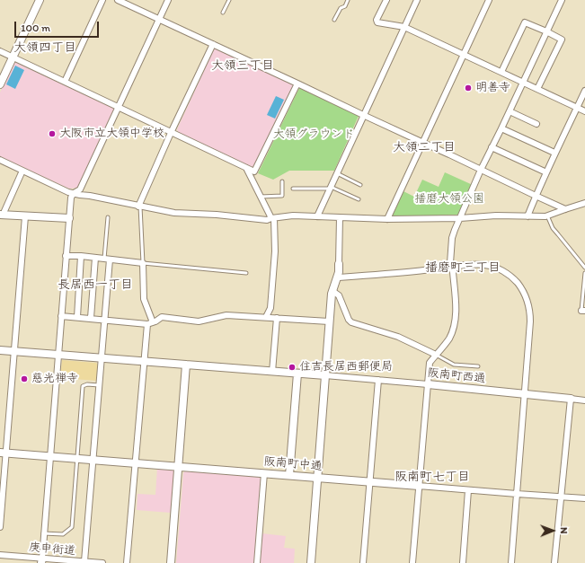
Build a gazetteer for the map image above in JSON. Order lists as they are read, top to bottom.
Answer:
{
  "streets": {
    "street": ["阪南町西通", "阪南町中通", "庚申街道"]
  },
  "districts": [
    "大領四丁目",
    "大領三丁目",
    "大領二丁目",
    "播磨町三丁目",
    "長居西一丁目",
    "阪南町七丁目"
  ],
  "parks": ["大領グラウンド", "播磨大領公園"],
  "places": [
    "明善寺",
    "大阪市立大領中学校",
    "住吉長居西郵便局",
    "慈光禅寺"
  ],
  "scale_bar": "100 m",
  "north": "right"
}
